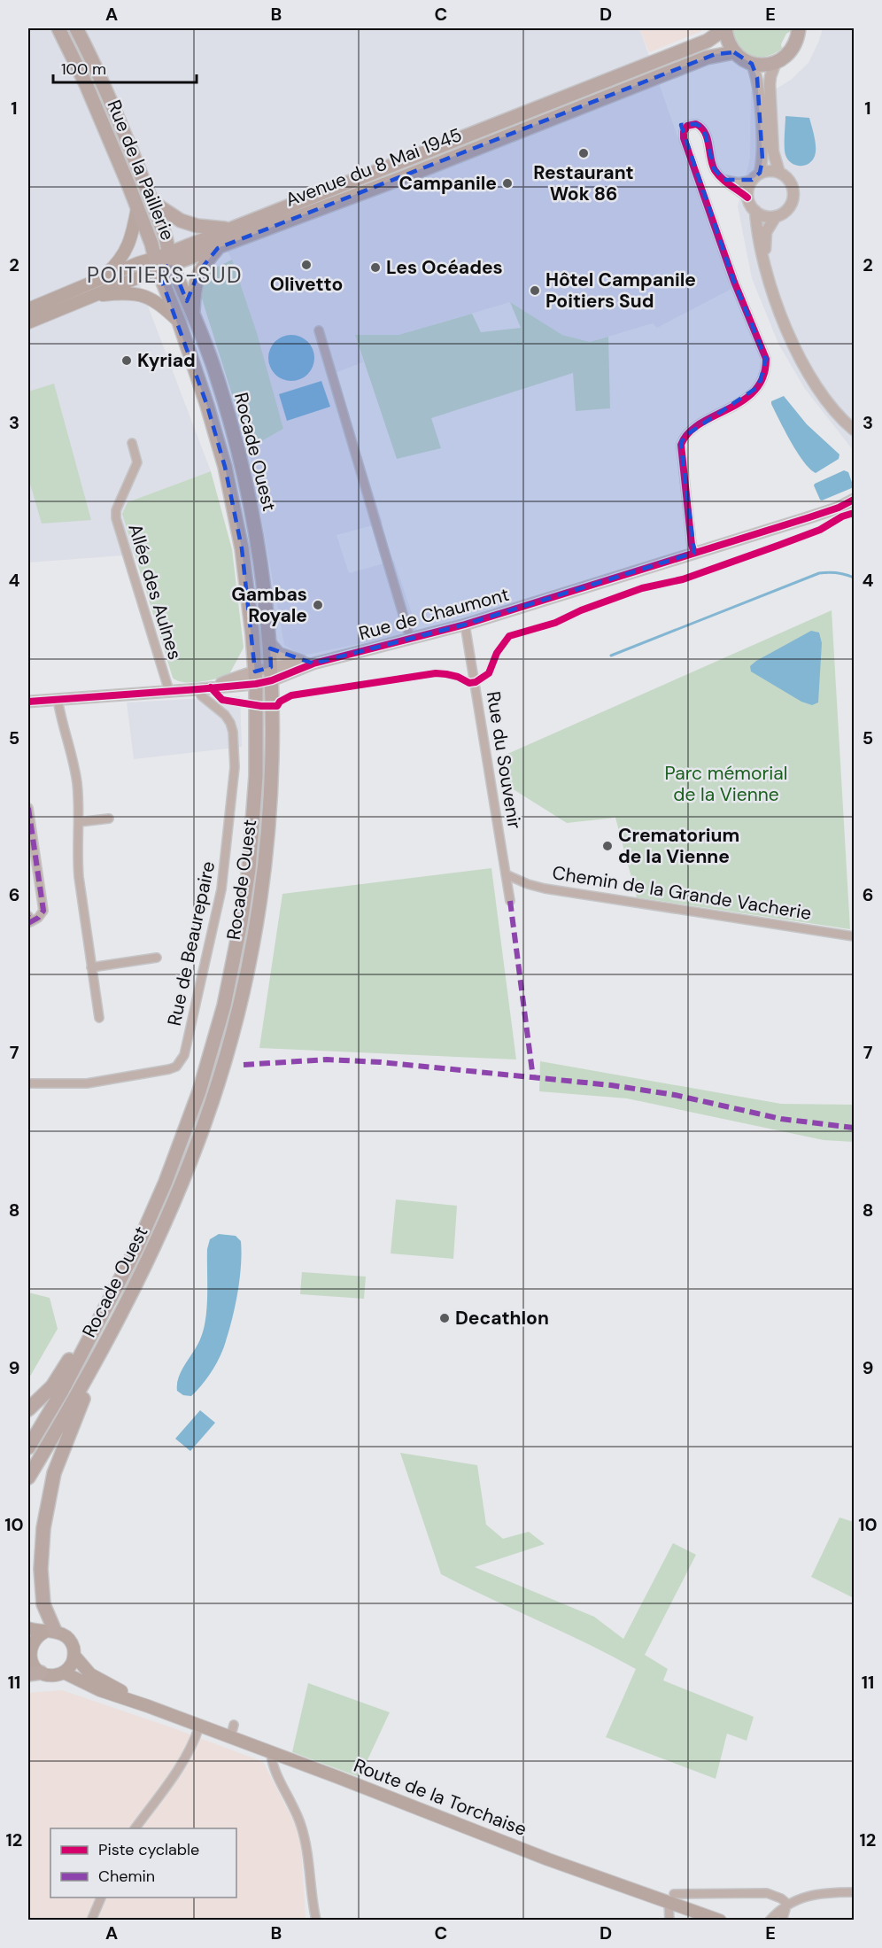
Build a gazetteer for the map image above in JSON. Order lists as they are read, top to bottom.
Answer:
{
  "streets": {
    "main road": [
      "Avenue du 8 Mai 1945",
      "Rue de la Paillerie",
      "Rocade Ouest",
      "Route de la Torchaise"
    ],
    "street": [
      "Allée des Aulnes",
      "Rue de Chaumont",
      "Rue du Souvenir",
      "Chemin de la Grande Vacherie",
      "Rue de Beaurepaire"
    ]
  },
  "crossings": [
    ["Avenue du 8 Mai 1945", "Rue de la Paillerie"],
    ["Avenue du 8 Mai 1945", "Rocade Ouest"],
    ["Rue de la Paillerie", "Rocade Ouest"],
    ["Rocade Ouest", "Rue de Chaumont"],
    ["Allée des Aulnes", "Rue de Chaumont"],
    ["Rue de Chaumont", "Rue du Souvenir"],
    ["Rue de Chaumont", "Rue de Beaurepaire"],
    ["Rue du Souvenir", "Chemin de la Grande Vacherie"]
  ],
  "districts": ["POITIERS-SUD"],
  "parks": ["Parc mémorial de la Vienne"],
  "places": [
    "Restaurant Wok 86",
    "Campanile",
    "Olivetto",
    "Les Océades",
    "Hôtel Campanile Poitiers Sud",
    "Kyriad",
    "Gambas Royale",
    "Crematorium de la Vienne",
    "Decathlon"
  ],
  "legend": ["Piste cyclable", "Chemin"],
  "scale_bar": "100 m",
  "grid": {
    "columns": [
      "A",
      "B",
      "C",
      "D",
      "E"
    ],
    "rows": [
      "1",
      "2",
      "3",
      "4",
      "5",
      "6",
      "7",
      "8",
      "9",
      "10",
      "11",
      "12"
    ]
  }
}
